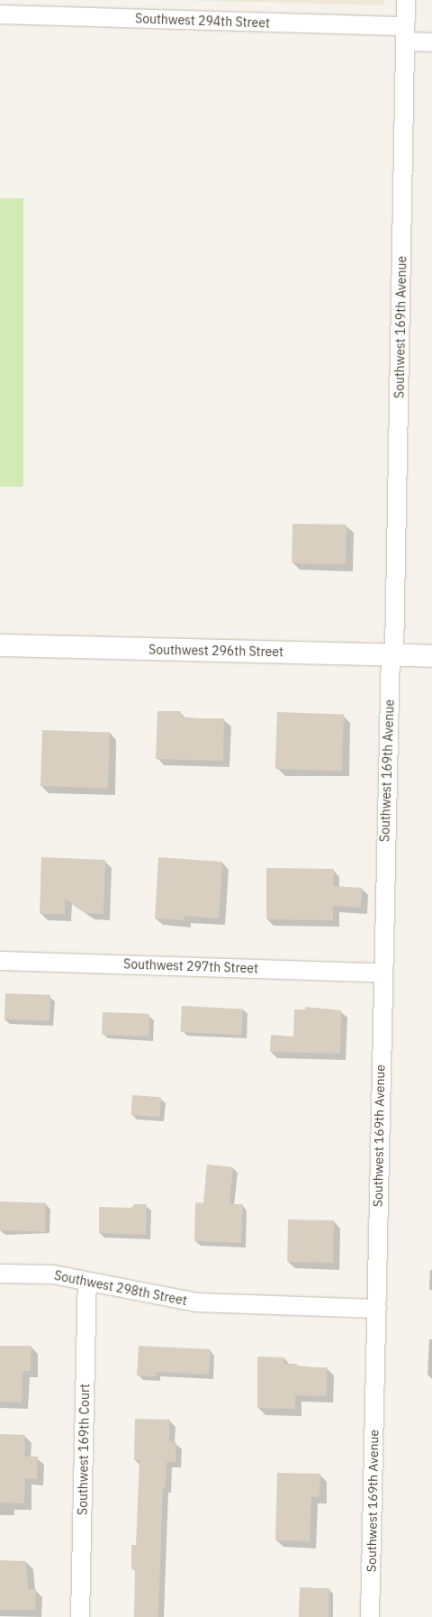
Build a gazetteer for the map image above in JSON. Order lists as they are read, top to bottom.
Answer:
{
  "streets": {
    "street": [
      "Southwest 294th Street",
      "Southwest 169th Avenue",
      "Southwest 296th Street",
      "Southwest 297th Street",
      "Southwest 298th Street",
      "Southwest 169th Court"
    ]
  },
  "crossings": [
    ["Southwest 294th Street", "Southwest 169th Avenue"],
    ["Southwest 169th Avenue", "Southwest 296th Street"],
    ["Southwest 169th Avenue", "Southwest 297th Street"],
    ["Southwest 169th Avenue", "Southwest 298th Street"],
    ["Southwest 298th Street", "Southwest 169th Court"]
  ]
}
